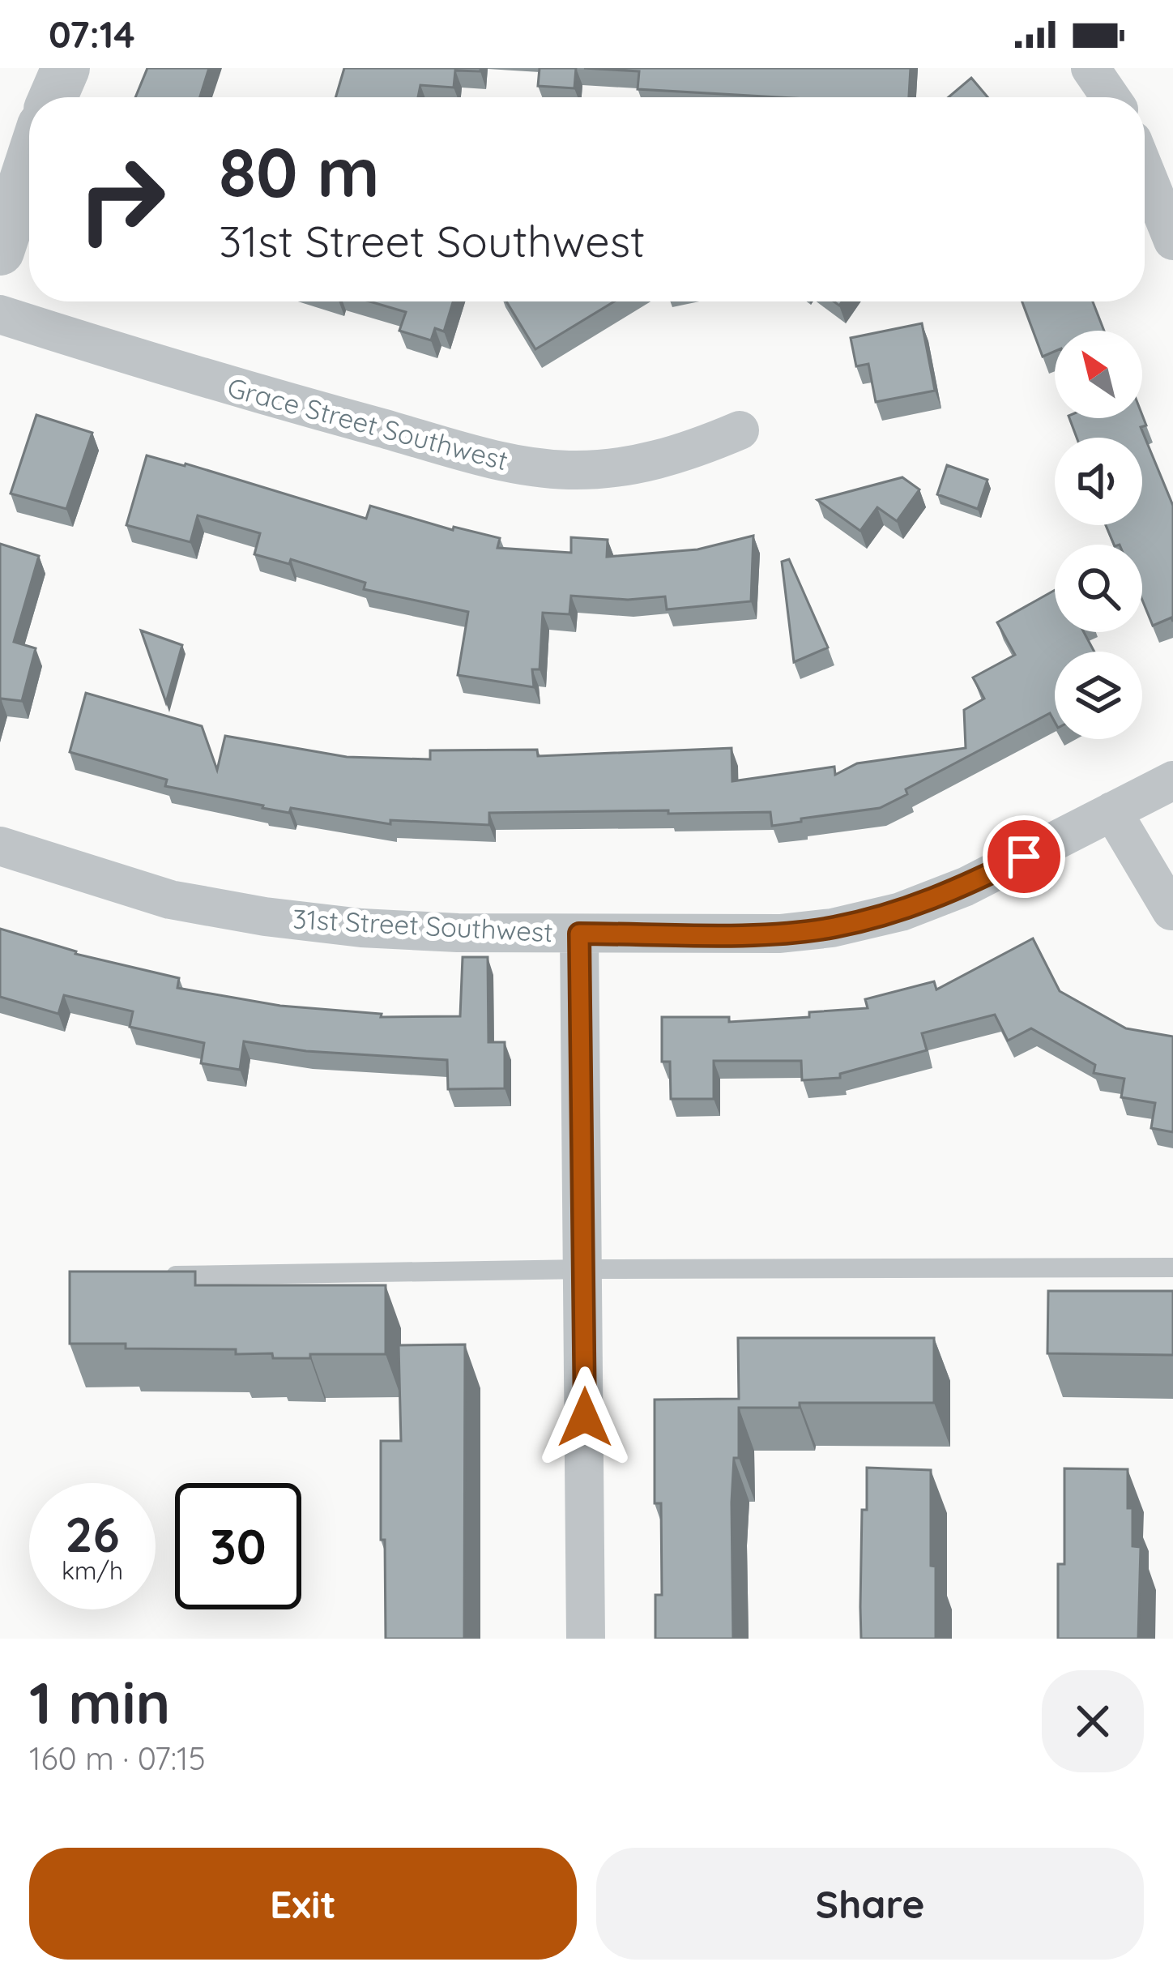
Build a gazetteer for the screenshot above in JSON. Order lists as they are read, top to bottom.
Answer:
{
  "streets": {
    "street": ["Grace Street Southwest", "31st Street Southwest"]
  },
  "north": "top left",
  "page": {
    "status": "07:14",
    "turn": ["80 m", "31st Street Southwest"],
    "speed": "26 km/h",
    "limit": "30",
    "heading": ["1 min", "160 m · 07:15"],
    "buttons": ["Exit", "Share"]
  }
}
